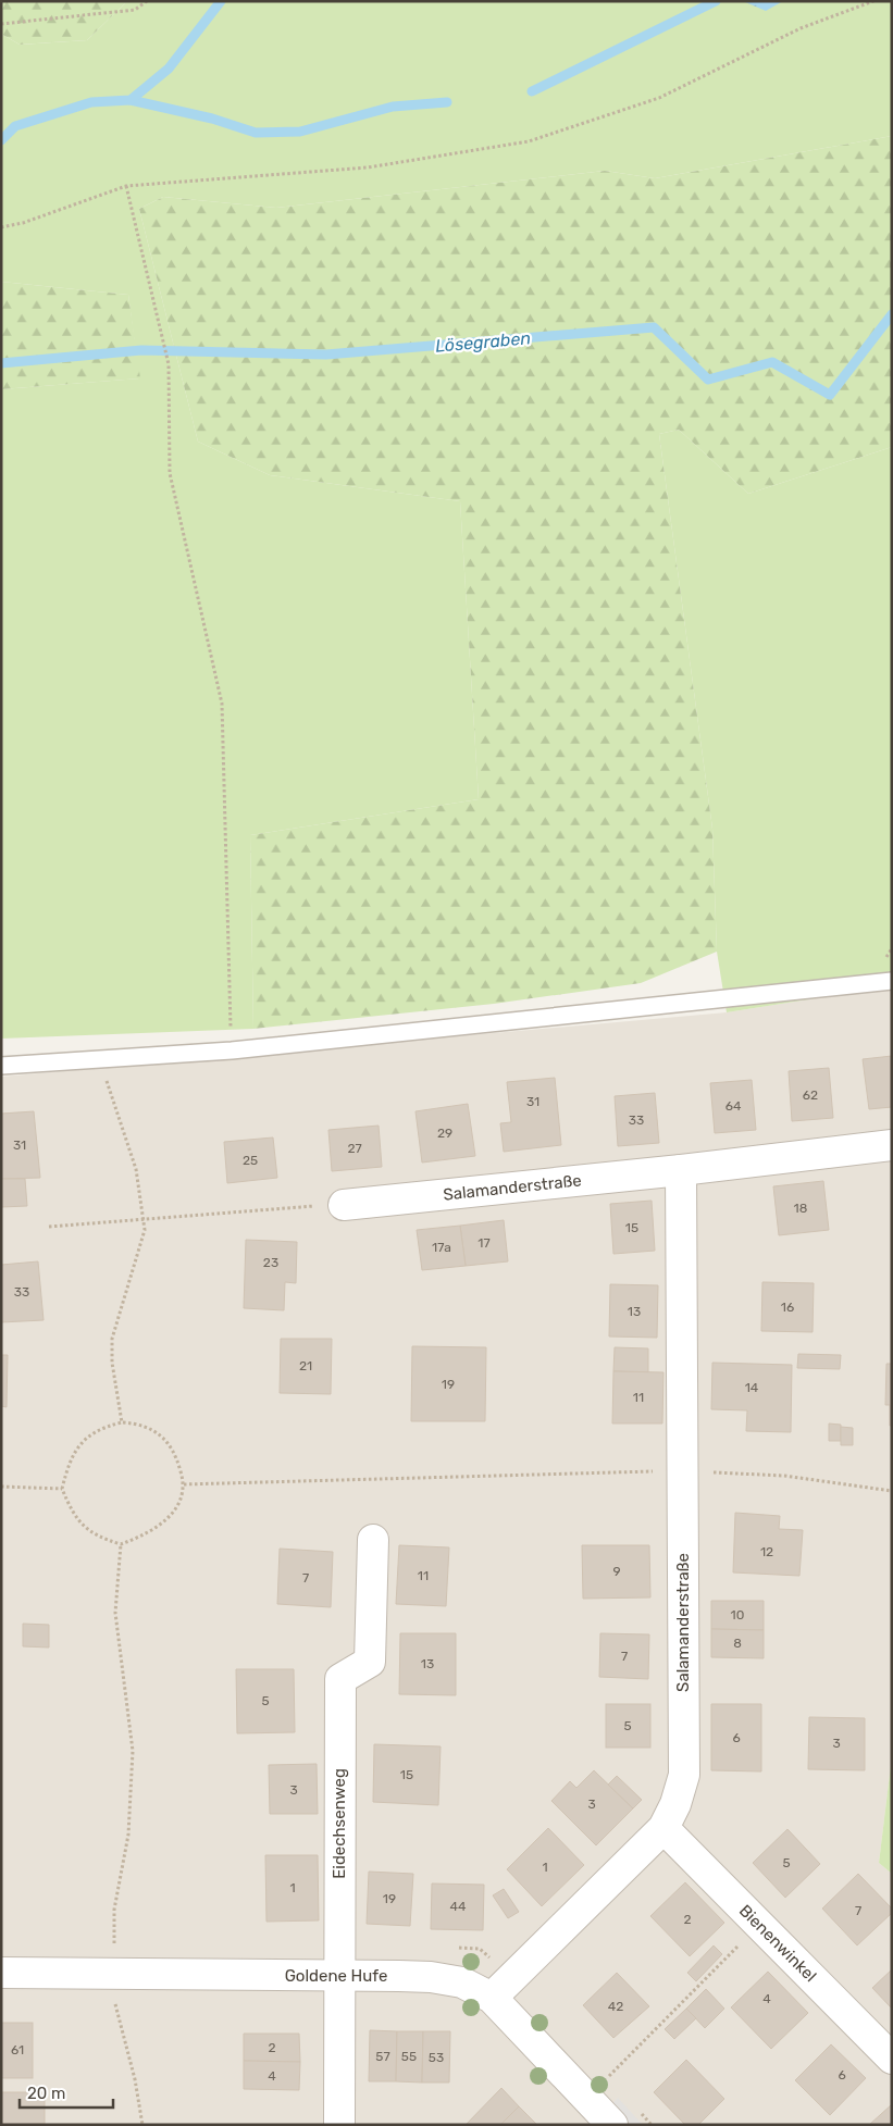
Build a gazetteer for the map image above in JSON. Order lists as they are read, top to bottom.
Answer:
{
  "streets": {
    "street": [
      "Salamanderstraße",
      "Eidechsenweg",
      "Bienenwinkel",
      "Goldene Hufe"
    ]
  },
  "crossings": [
    ["Salamanderstraße", "Bienenwinkel"],
    ["Salamanderstraße", "Goldene Hufe"],
    ["Eidechsenweg", "Goldene Hufe"]
  ],
  "water": ["Lösegraben"],
  "house_numbers": [
    "62",
    "31",
    "64",
    "33",
    "29",
    "31",
    "27",
    "25",
    "18",
    "15",
    "17",
    "17a",
    "23",
    "33",
    "16",
    "13",
    "21",
    "19",
    "14",
    "11",
    "12",
    "9",
    "11",
    "7",
    "10",
    "8",
    "7",
    "13",
    "5",
    "5",
    "6",
    "3",
    "15",
    "3",
    "3",
    "5",
    "1",
    "1",
    "19",
    "44",
    "7",
    "2",
    "4",
    "42",
    "2",
    "61",
    "57",
    "55",
    "53",
    "6",
    "4"
  ],
  "scale_bar": "20 m"
}
